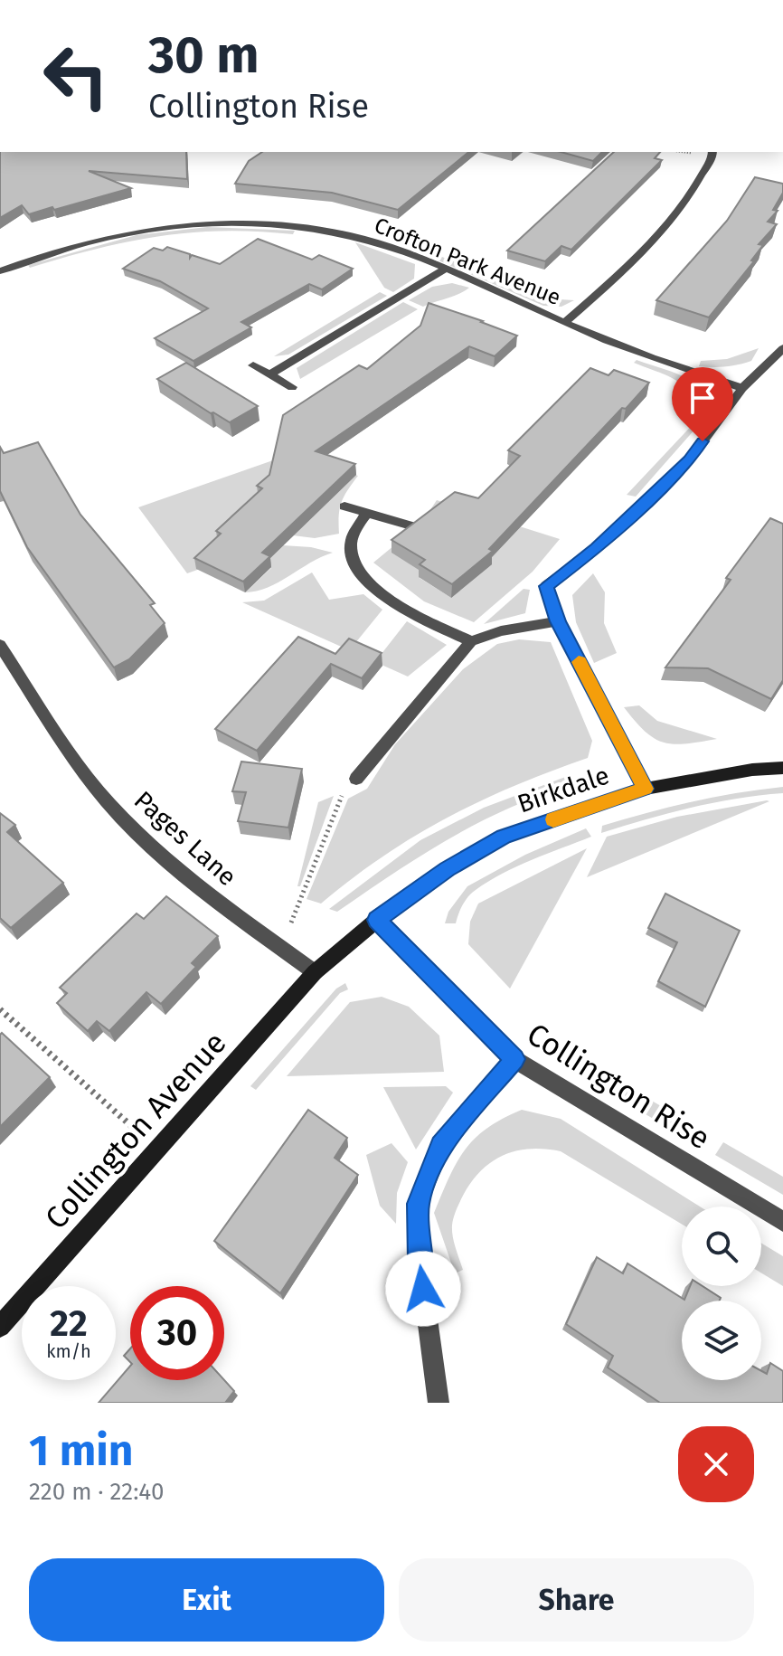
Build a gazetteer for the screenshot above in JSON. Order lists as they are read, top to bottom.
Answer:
{
  "streets": {
    "street": [
      "Crofton Park Avenue",
      "Birkdale",
      "Pages Lane",
      "Collington Rise",
      "Collington Avenue"
    ]
  },
  "crossings": [
    ["Birkdale", "Pages Lane"],
    ["Birkdale", "Collington Rise"],
    ["Birkdale", "Collington Avenue"],
    ["Pages Lane", "Collington Avenue"]
  ],
  "page": {
    "turn": ["30 m", "Collington Rise"],
    "speed": "22 km/h",
    "limit": "30",
    "heading": ["1 min", "220 m · 22:40"],
    "buttons": ["Exit", "Share"]
  }
}
